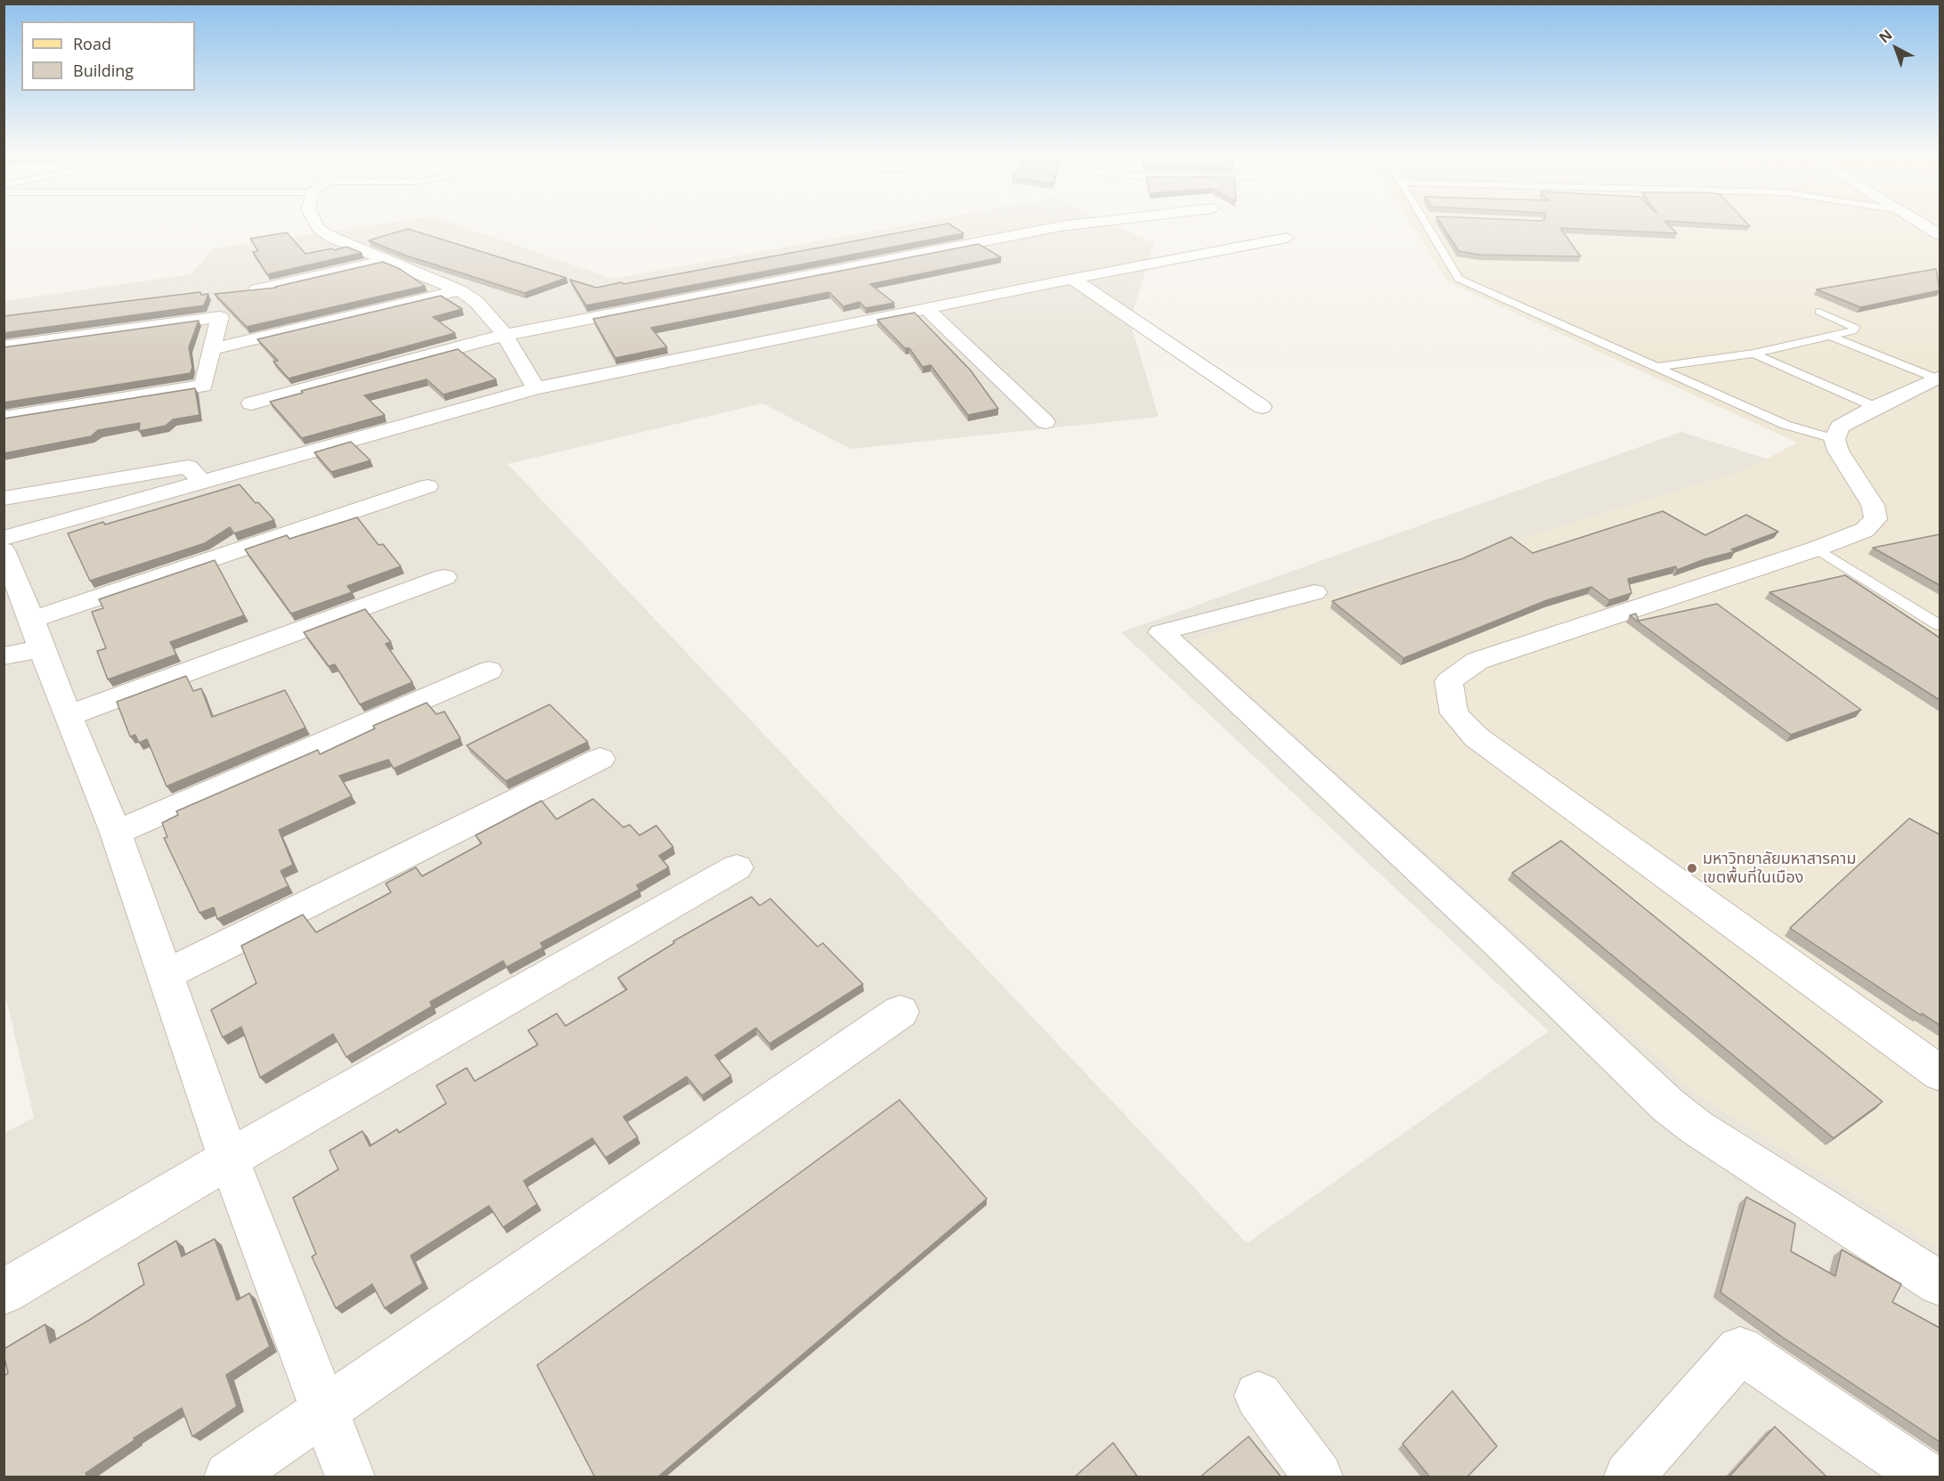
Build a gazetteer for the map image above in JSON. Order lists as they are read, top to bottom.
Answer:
{
  "places": ["มหาวิทยาลัยมหาสารคาม เขตพื้นที่ในเมือง"],
  "legend": ["Road", "Building"],
  "north": "top left"
}
